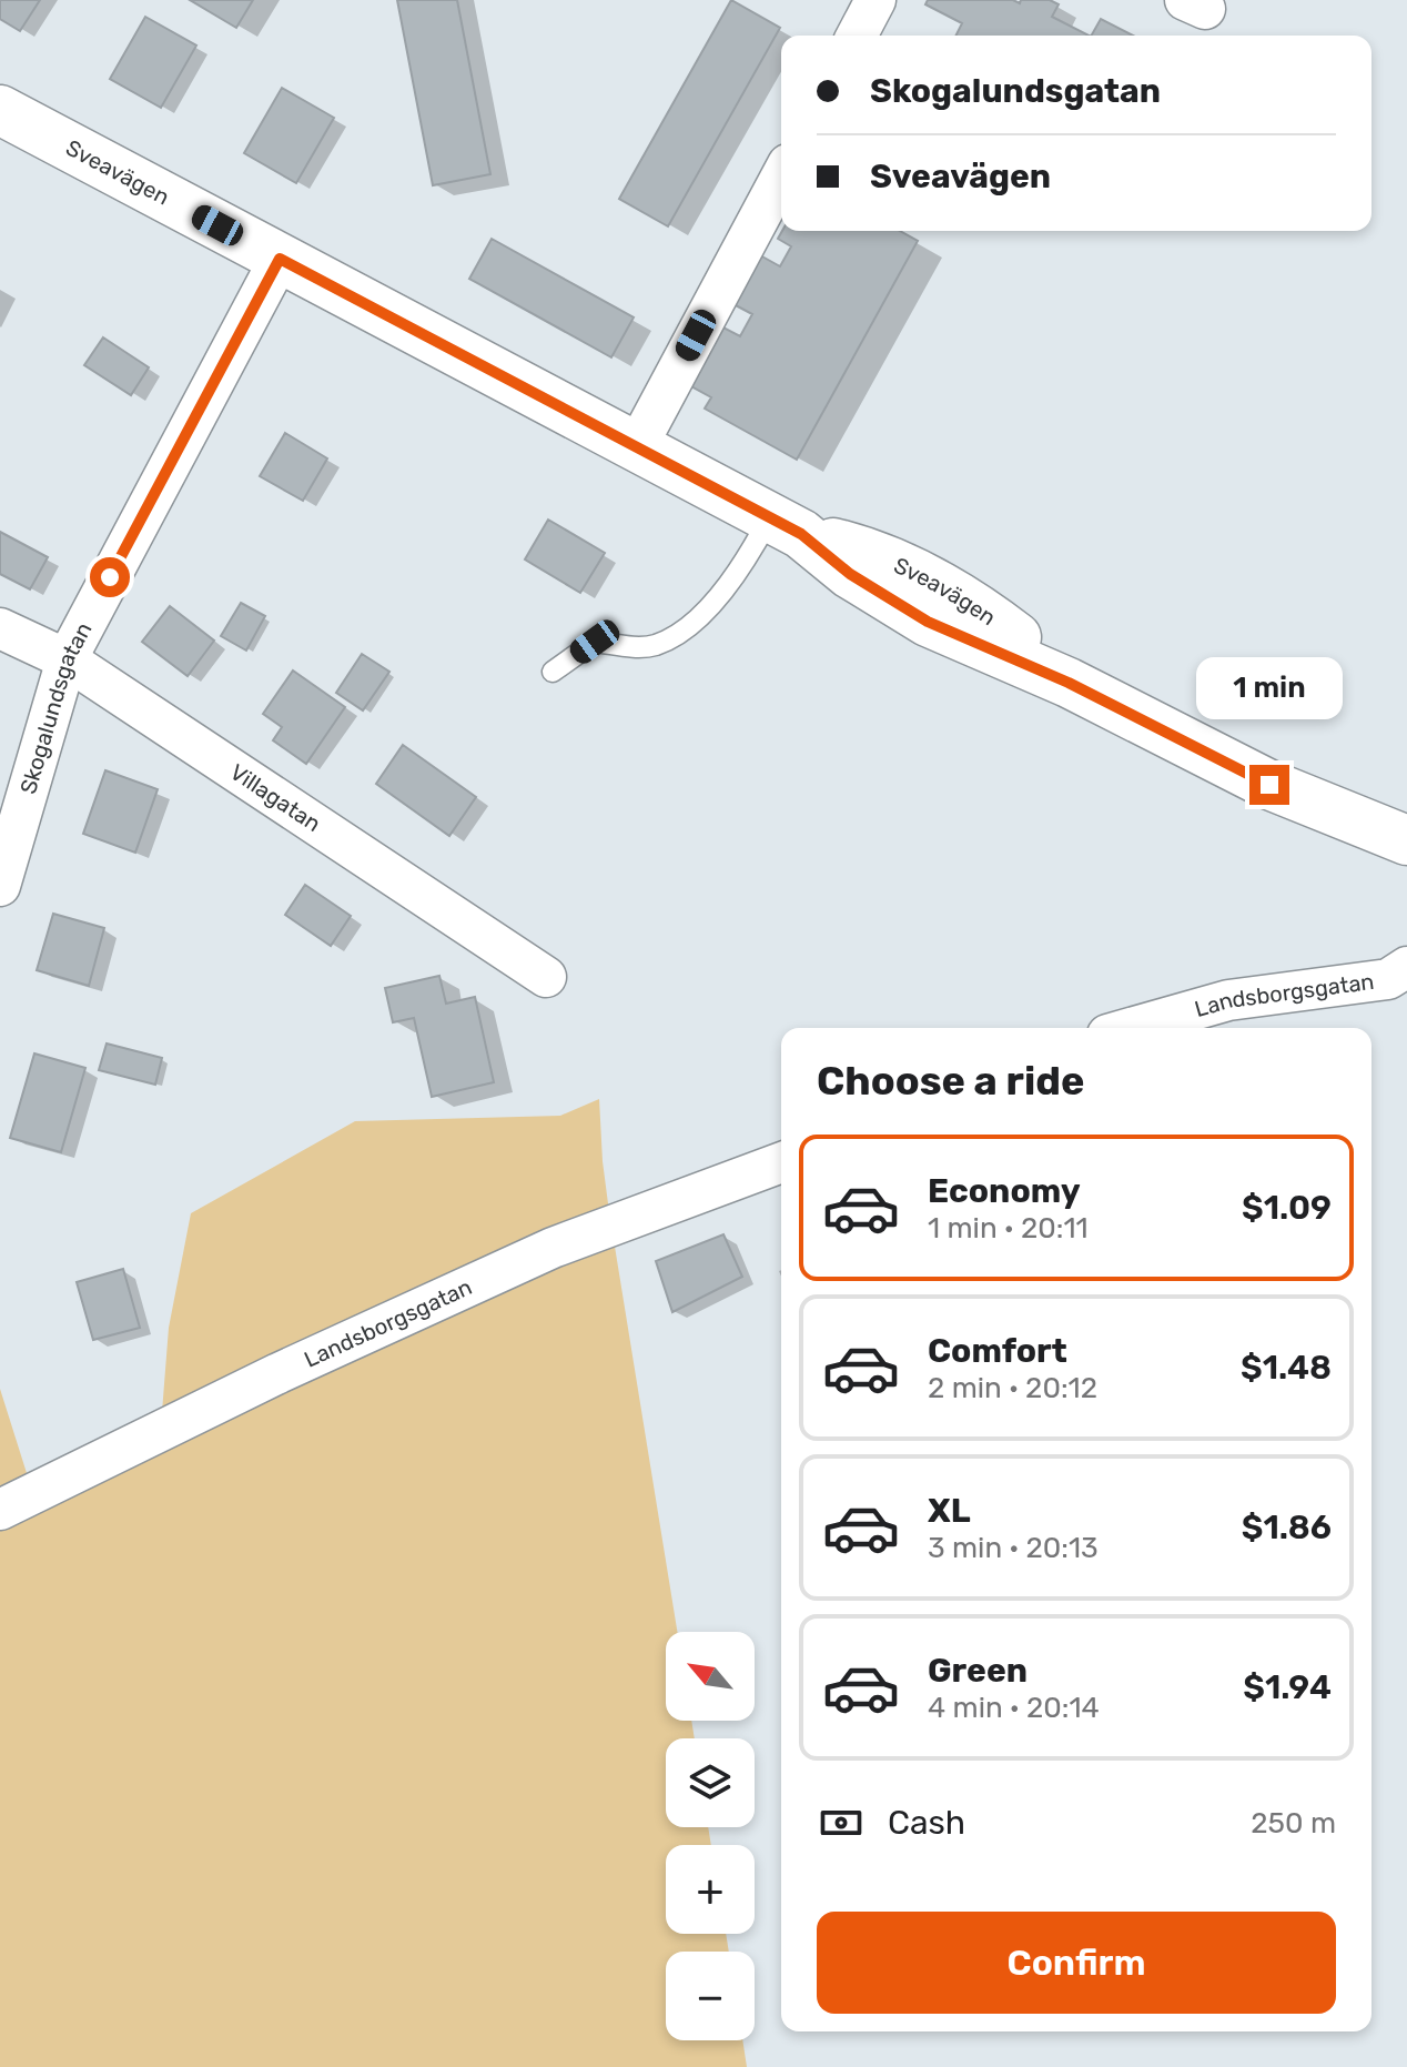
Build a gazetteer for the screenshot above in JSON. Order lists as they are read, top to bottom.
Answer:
{
  "streets": {
    "main road": ["Sveavägen"],
    "street": ["Skogalundsgatan", "Villagatan", "Landsborgsgatan"]
  },
  "crossings": [
    ["Sveavägen", "Skogalundsgatan"],
    ["Skogalundsgatan", "Villagatan"]
  ],
  "north": "top left",
  "page": {
    "banner": ["Skogalundsgatan", "Sveavägen"],
    "bubble": "1 min",
    "heading": "Choose a ride",
    "list": [
      {
        "name": "Economy",
        "note": "1 min · 20:11",
        "value": "$1.09"
      },
      {
        "name": "Comfort",
        "note": "2 min · 20:12",
        "value": "$1.48"
      },
      {
        "name": "XL",
        "note": "3 min · 20:13",
        "value": "$1.86"
      },
      {
        "name": "Green",
        "note": "4 min · 20:14",
        "value": "$1.94"
      }
    ],
    "map_buttons": ["+", "−"],
    "pay": ["Cash", "250 m"],
    "buttons": "Confirm"
  }
}
